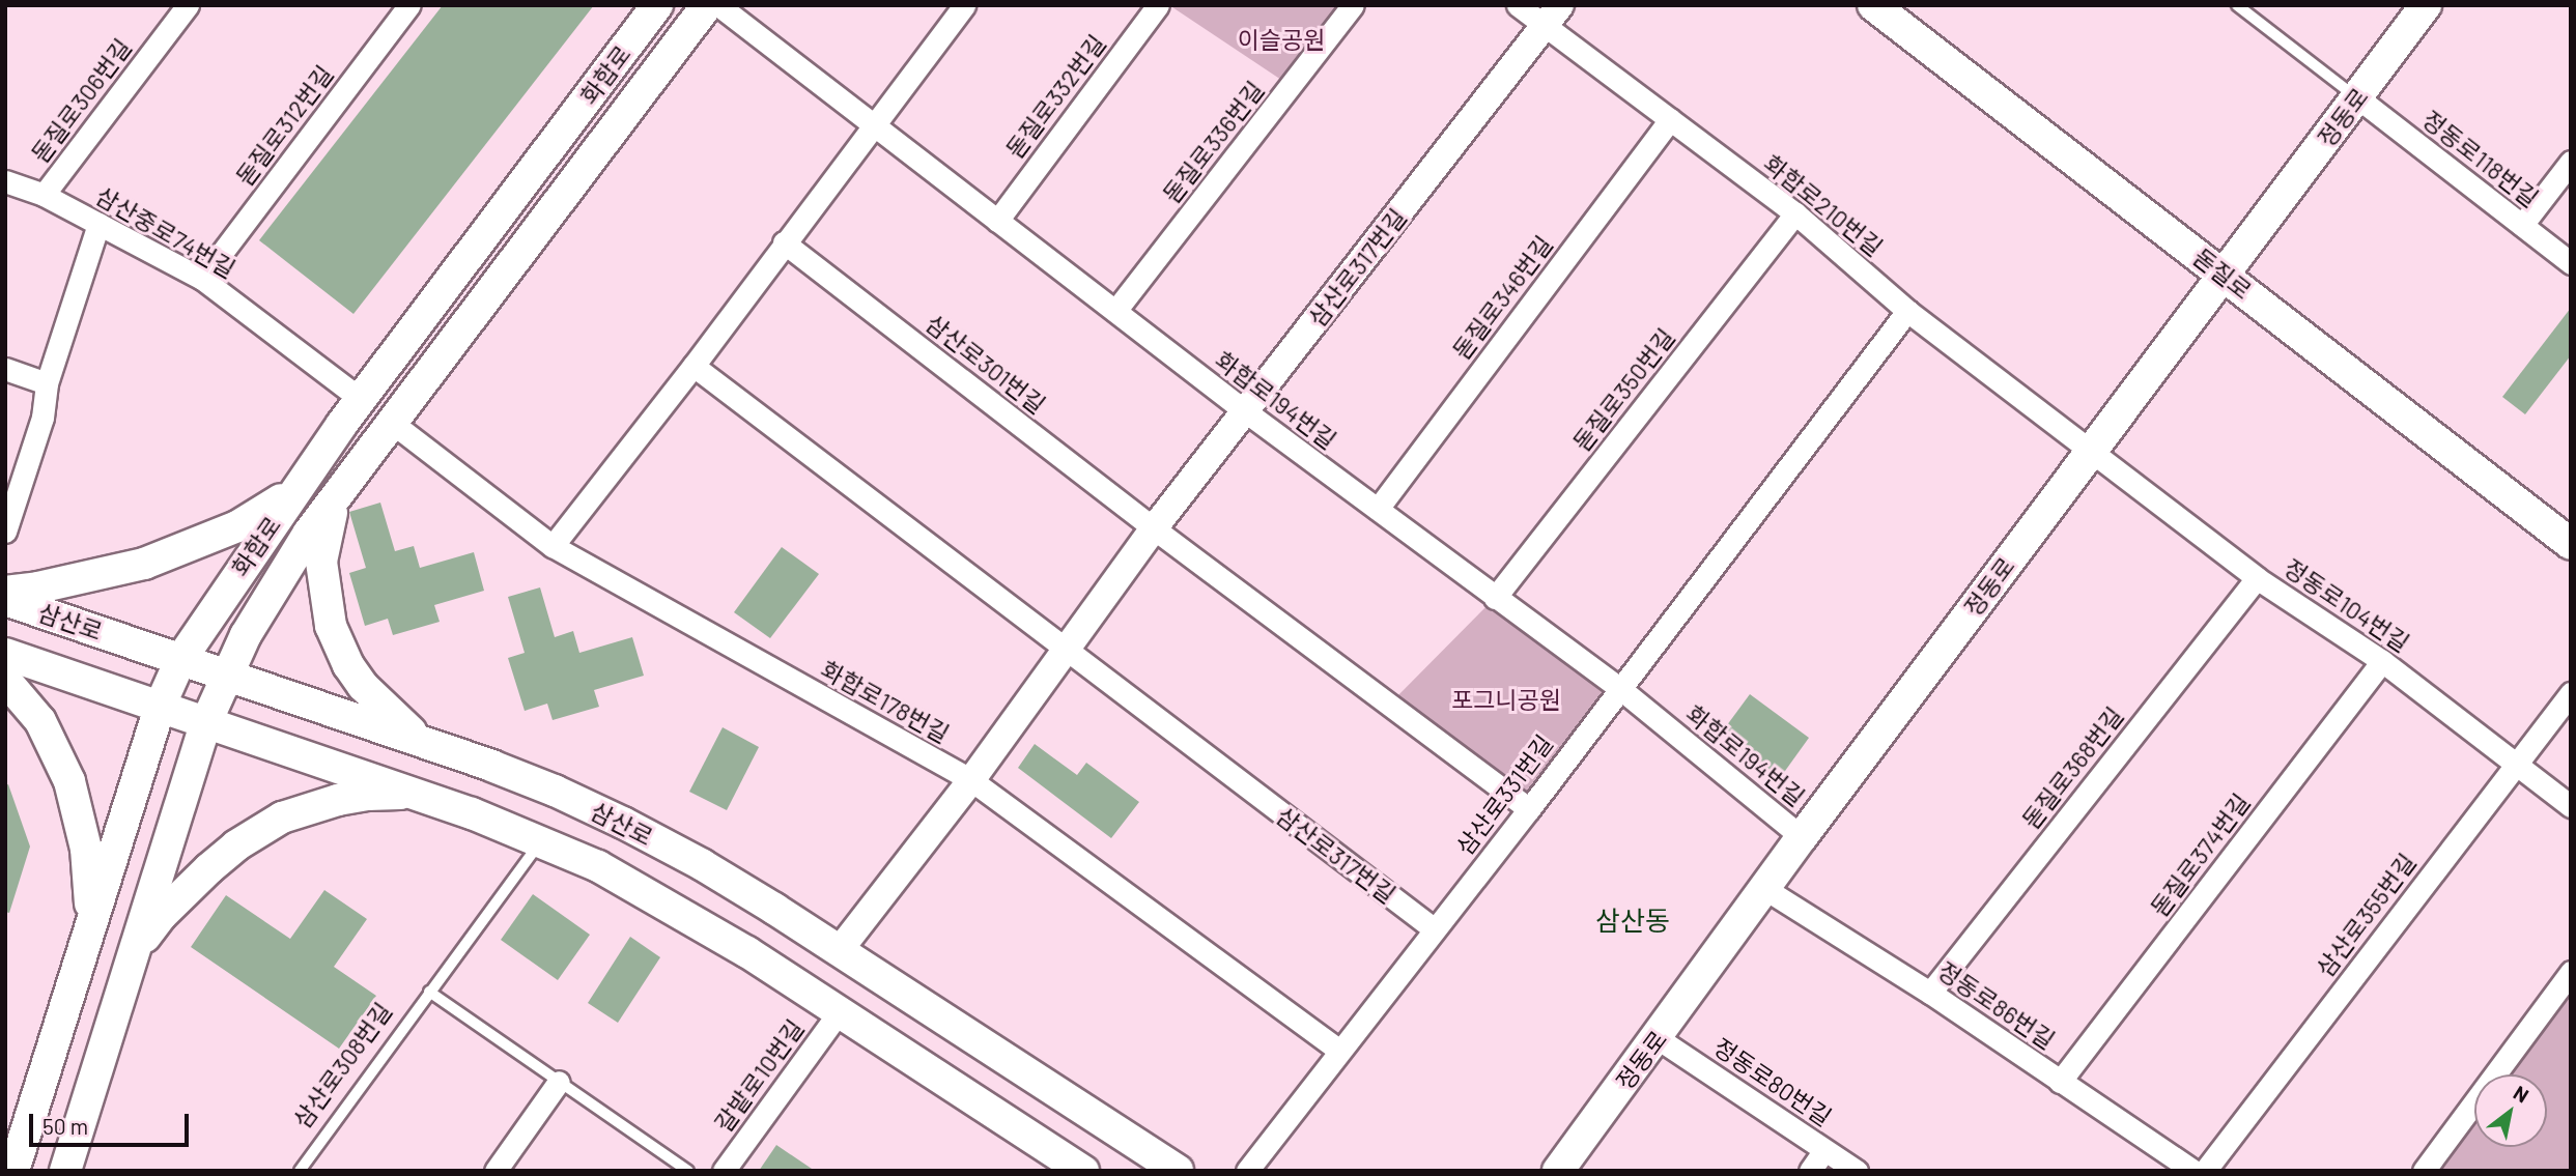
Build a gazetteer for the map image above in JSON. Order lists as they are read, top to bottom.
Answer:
{
  "streets": {
    "main road": [
      "화합로",
      "정동로",
      "돋질로",
      "삼산로"
    ],
    "street": [
      "돋질로332번길",
      "돋질로306번길",
      "돋질로312번길",
      "돋질로336번길",
      "정동로118번길",
      "화합로210번길",
      "삼산중로74번길",
      "삼산로317번길",
      "돋질로346번길",
      "삼산로301번길",
      "돋질로350번길",
      "화합로194번길",
      "정동로104번길",
      "화합로178번길",
      "돋질로368번길",
      "삼산로331번길",
      "돋질로374번길",
      "삼산로355번길",
      "정동로86번길",
      "갈밭로10번길",
      "정동로80번길"
    ],
    "lane": ["삼산로308번길"]
  },
  "crossings": [
    ["화합로", "삼산중로74번길"],
    ["화합로", "삼산로"],
    ["화합로", "화합로178번길"],
    ["돋질로332번길", "화합로194번길"],
    ["돋질로306번길", "삼산중로74번길"],
    ["정동로", "정동로118번길"],
    ["정동로", "화합로210번길"],
    ["정동로", "돋질로"],
    ["정동로", "화합로194번길"],
    ["정동로", "정동로104번길"],
    ["정동로", "정동로86번길"],
    ["정동로", "정동로80번길"],
    ["돋질로312번길", "삼산중로74번길"],
    ["돋질로336번길", "화합로194번길"],
    ["화합로210번길", "삼산로317번길"],
    ["화합로210번길", "돋질로346번길"],
    ["화합로210번길", "돋질로350번길"],
    ["화합로210번길", "정동로104번길"],
    ["화합로210번길", "삼산로331번길"],
    ["삼산로317번길", "삼산로301번길"],
    ["삼산로317번길", "화합로194번길"],
    ["삼산로317번길", "삼산로"],
    ["삼산로317번길", "화합로178번길"],
    ["삼산로317번길", "삼산로331번길"],
    ["돋질로346번길", "화합로194번길"],
    ["돋질로350번길", "화합로194번길"],
    ["화합로194번길", "삼산로331번길"],
    ["정동로104번길", "돋질로368번길"],
    ["정동로104번길", "돋질로374번길"],
    ["정동로104번길", "삼산로355번길"],
    ["삼산로", "삼산로308번길"],
    ["삼산로", "갈밭로10번길"],
    ["화합로178번길", "삼산로331번길"],
    ["돋질로368번길", "정동로86번길"],
    ["돋질로374번길", "정동로86번길"]
  ],
  "districts": ["삼산동"],
  "parks": ["이슬공원", "포그니공원"],
  "scale_bar": "50 m",
  "north": "top right"
}
